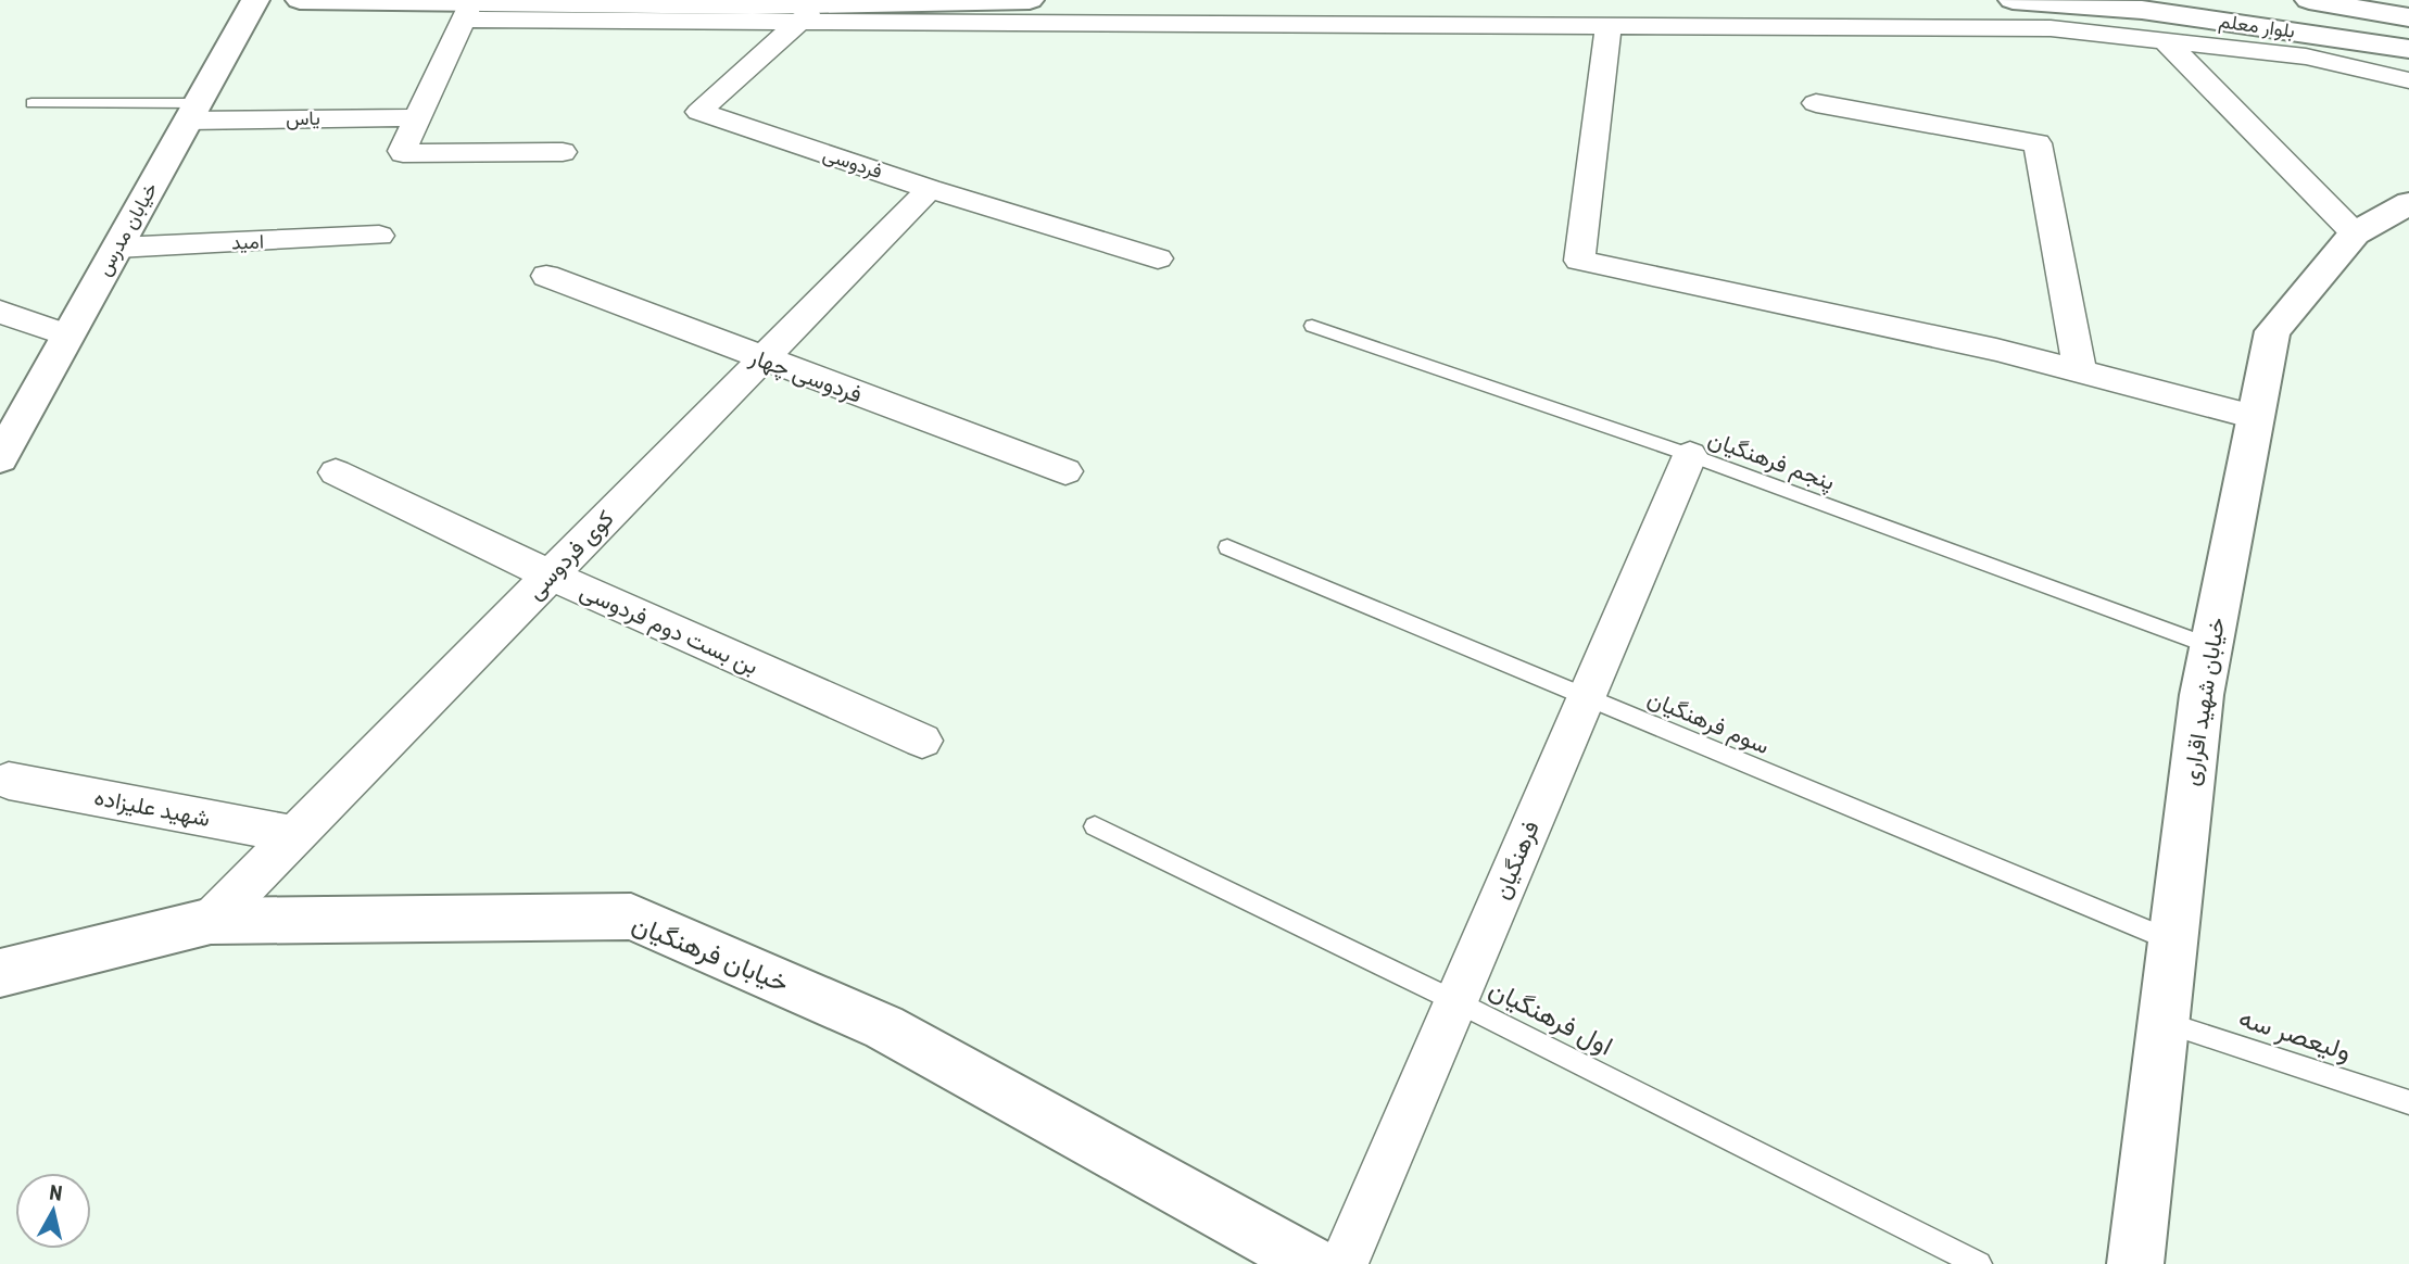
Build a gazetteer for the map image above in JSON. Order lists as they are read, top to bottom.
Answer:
{
  "streets": {
    "street": [
      "بلوار معلم",
      "یاس",
      "فردوسی",
      "خیابان مدرس",
      "امید",
      "فردوسی چهار",
      "کوی فردوسی",
      "بن بست دوم فردوسی",
      "خیابان شهید اقراری",
      "شهید علیزاده",
      "فرهنگیان",
      "خیابان فرهنگیان"
    ],
    "lane": [
      "پنجم فرهنگیان",
      "سوم فرهنگیان",
      "اول فرهنگیان",
      "ولیعصر سه"
    ]
  },
  "crossings": [
    ["یاس", "خیابان مدرس"],
    ["فردوسی", "کوی فردوسی"],
    ["خیابان مدرس", "امید"],
    ["فردوسی چهار", "کوی فردوسی"],
    ["پنجم فرهنگیان", "خیابان شهید اقراری"],
    ["پنجم فرهنگیان", "فرهنگیان"],
    ["کوی فردوسی", "بن بست دوم فردوسی"],
    ["کوی فردوسی", "شهید علیزاده"],
    ["کوی فردوسی", "خیابان فرهنگیان"],
    ["خیابان شهید اقراری", "سوم فرهنگیان"],
    ["خیابان شهید اقراری", "ولیعصر سه"],
    ["سوم فرهنگیان", "فرهنگیان"],
    ["فرهنگیان", "اول فرهنگیان"]
  ],
  "north": "top"
}
